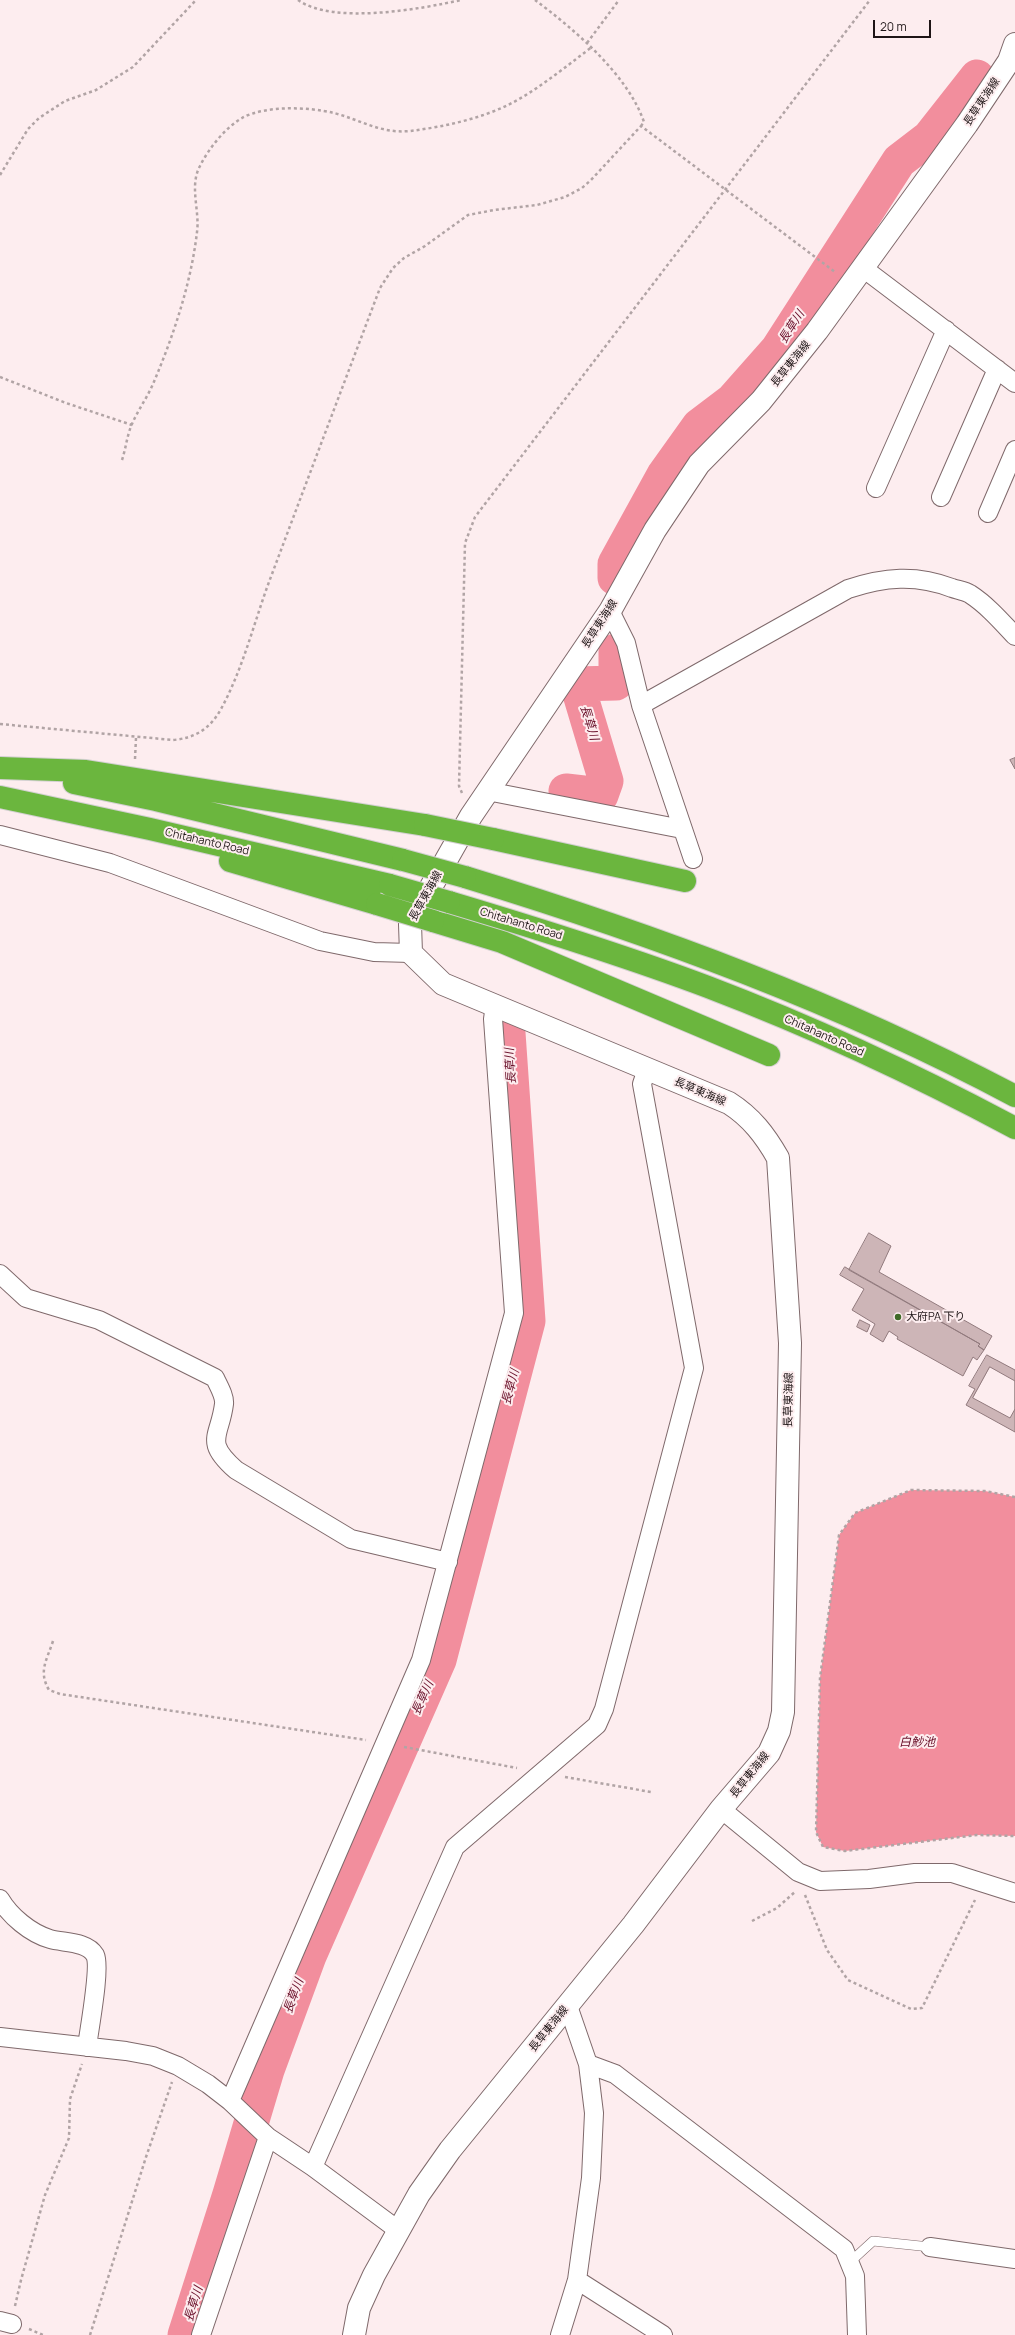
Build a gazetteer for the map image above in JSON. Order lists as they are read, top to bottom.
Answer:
{
  "streets": {
    "highway": ["Chitahanto Road"],
    "main road": ["長草東海線"]
  },
  "water": ["長草川", "白魦池"],
  "places": ["大府PA 下り"],
  "scale_bar": "20 m"
}
